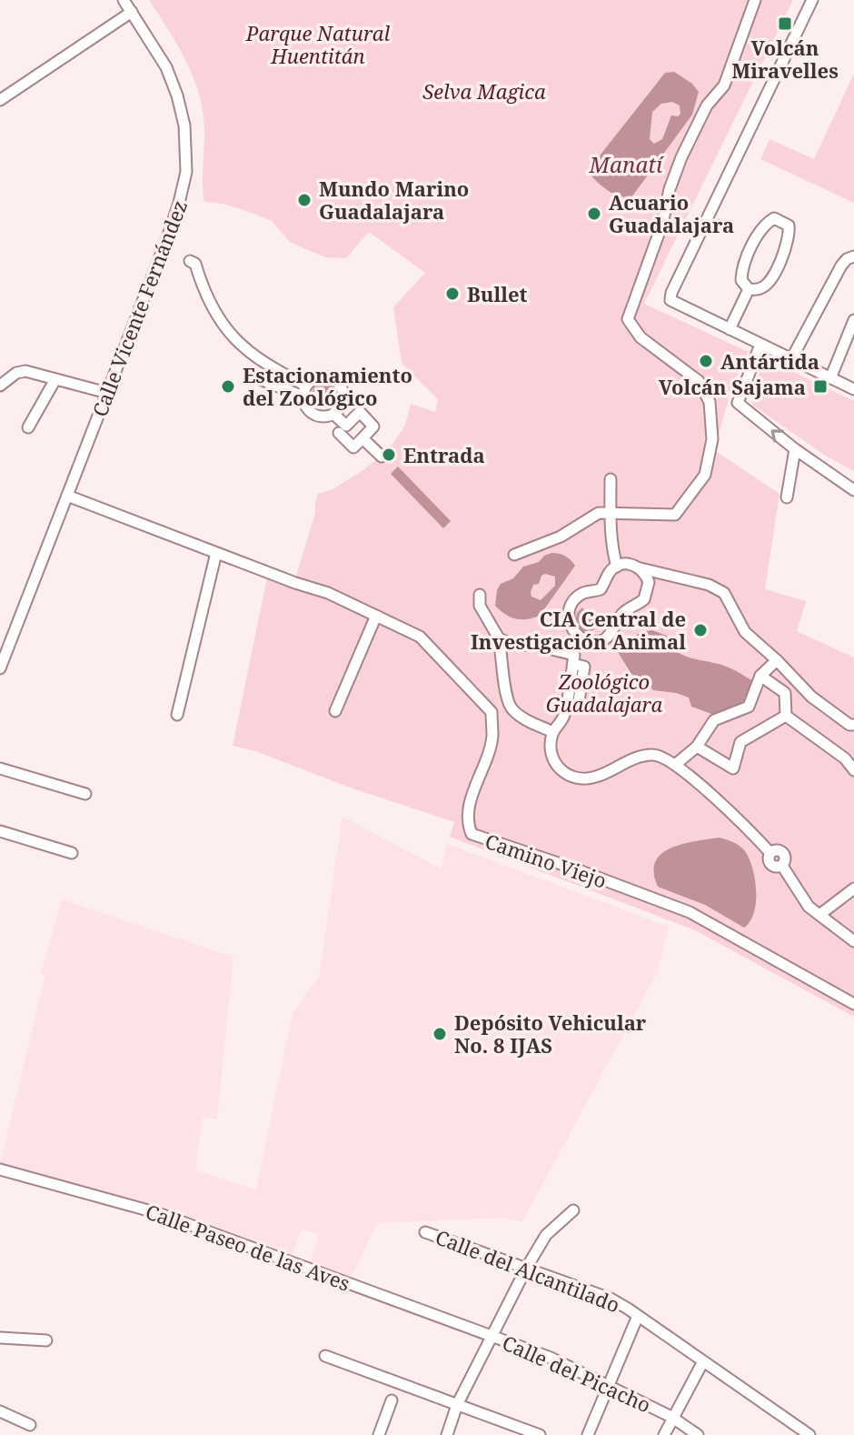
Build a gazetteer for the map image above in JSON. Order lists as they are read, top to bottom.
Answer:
{
  "streets": {
    "street": [
      "Calle Vicente Fernández",
      "Camino Viejo",
      "Calle Paseo de las Aves",
      "Calle del Alcantilado",
      "Calle del Picacho"
    ]
  },
  "crossings": [
    ["Calle Vicente Fernández", "Camino Viejo"],
    ["Calle Paseo de las Aves", "Calle del Picacho"]
  ],
  "water": ["Manatí"],
  "parks": ["Parque Natural Huentitán", "Selva Magica", "Zoológico Guadalajara"],
  "places": {
    "transit": ["Volcán Miravelles", "Volcán Sajama"],
    "other": [
      "Mundo Marino Guadalajara",
      "Acuario Guadalajara",
      "Bullet",
      "Antártida",
      "Estacionamiento del Zoológico",
      "Entrada",
      "CIA Central de Investigación Animal",
      "Depósito Vehicular No. 8 IJAS"
    ]
  }
}
